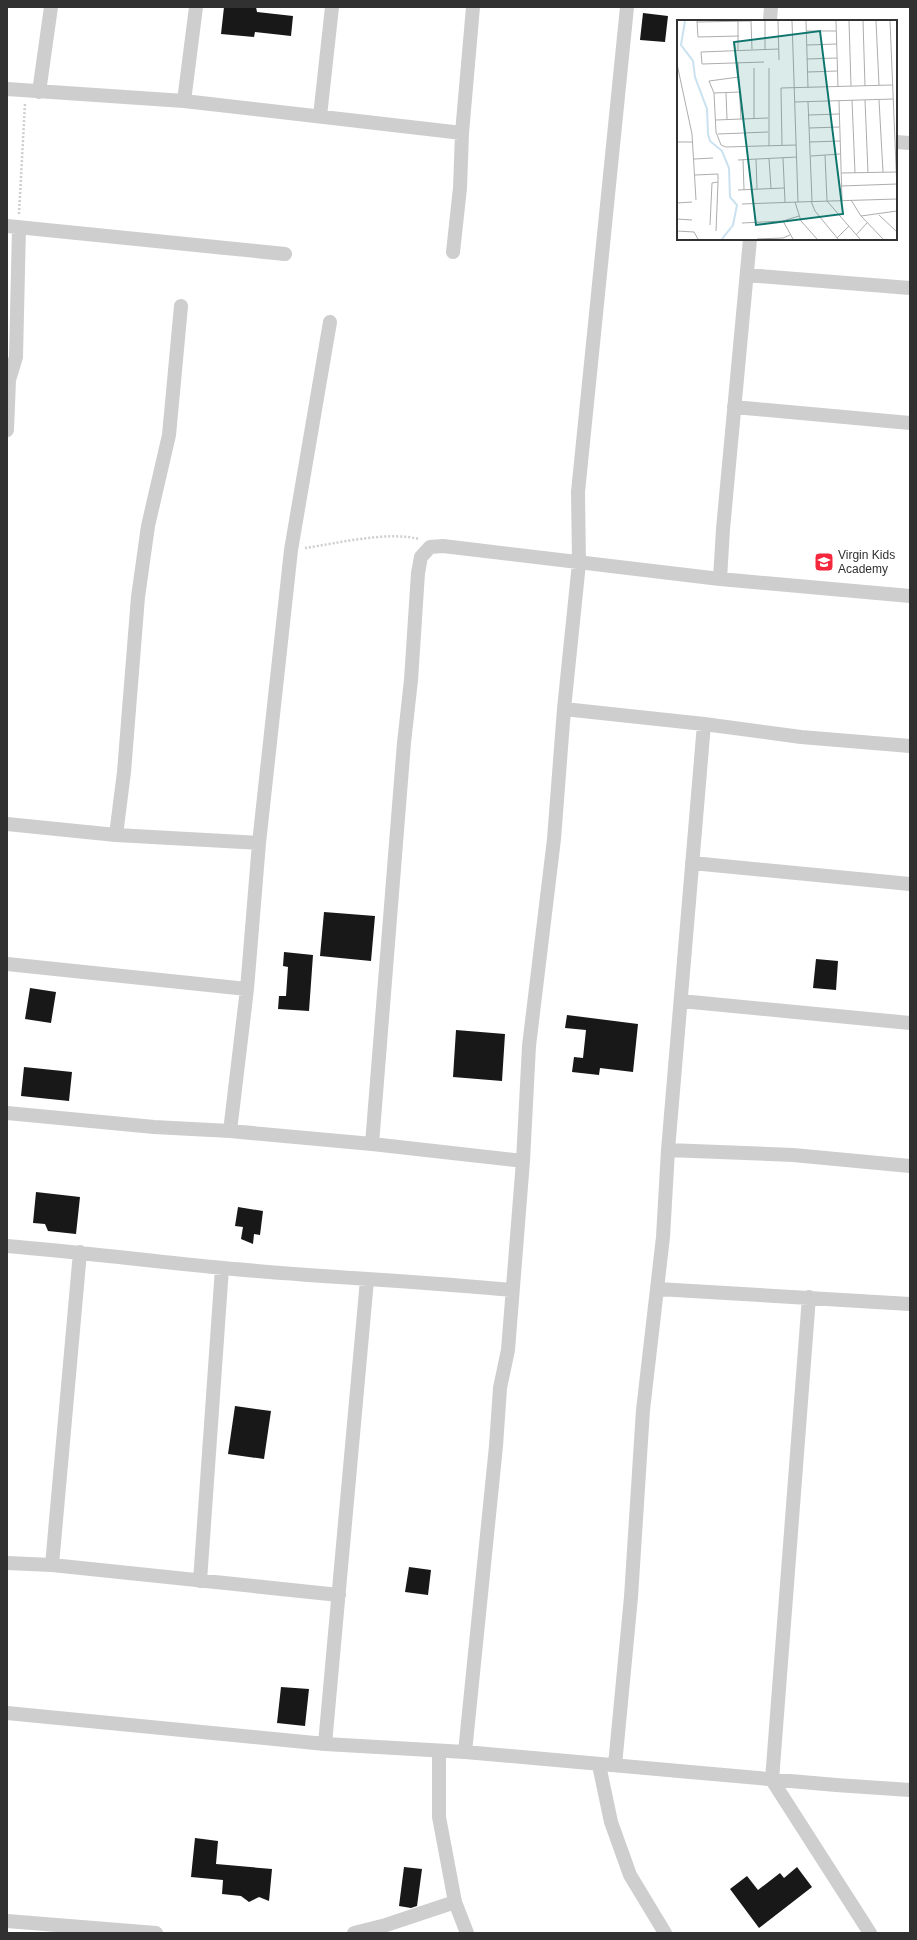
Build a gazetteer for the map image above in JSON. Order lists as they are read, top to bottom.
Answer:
{
  "places": {
    "school or university": ["Virgin Kids Academy"]
  }
}
